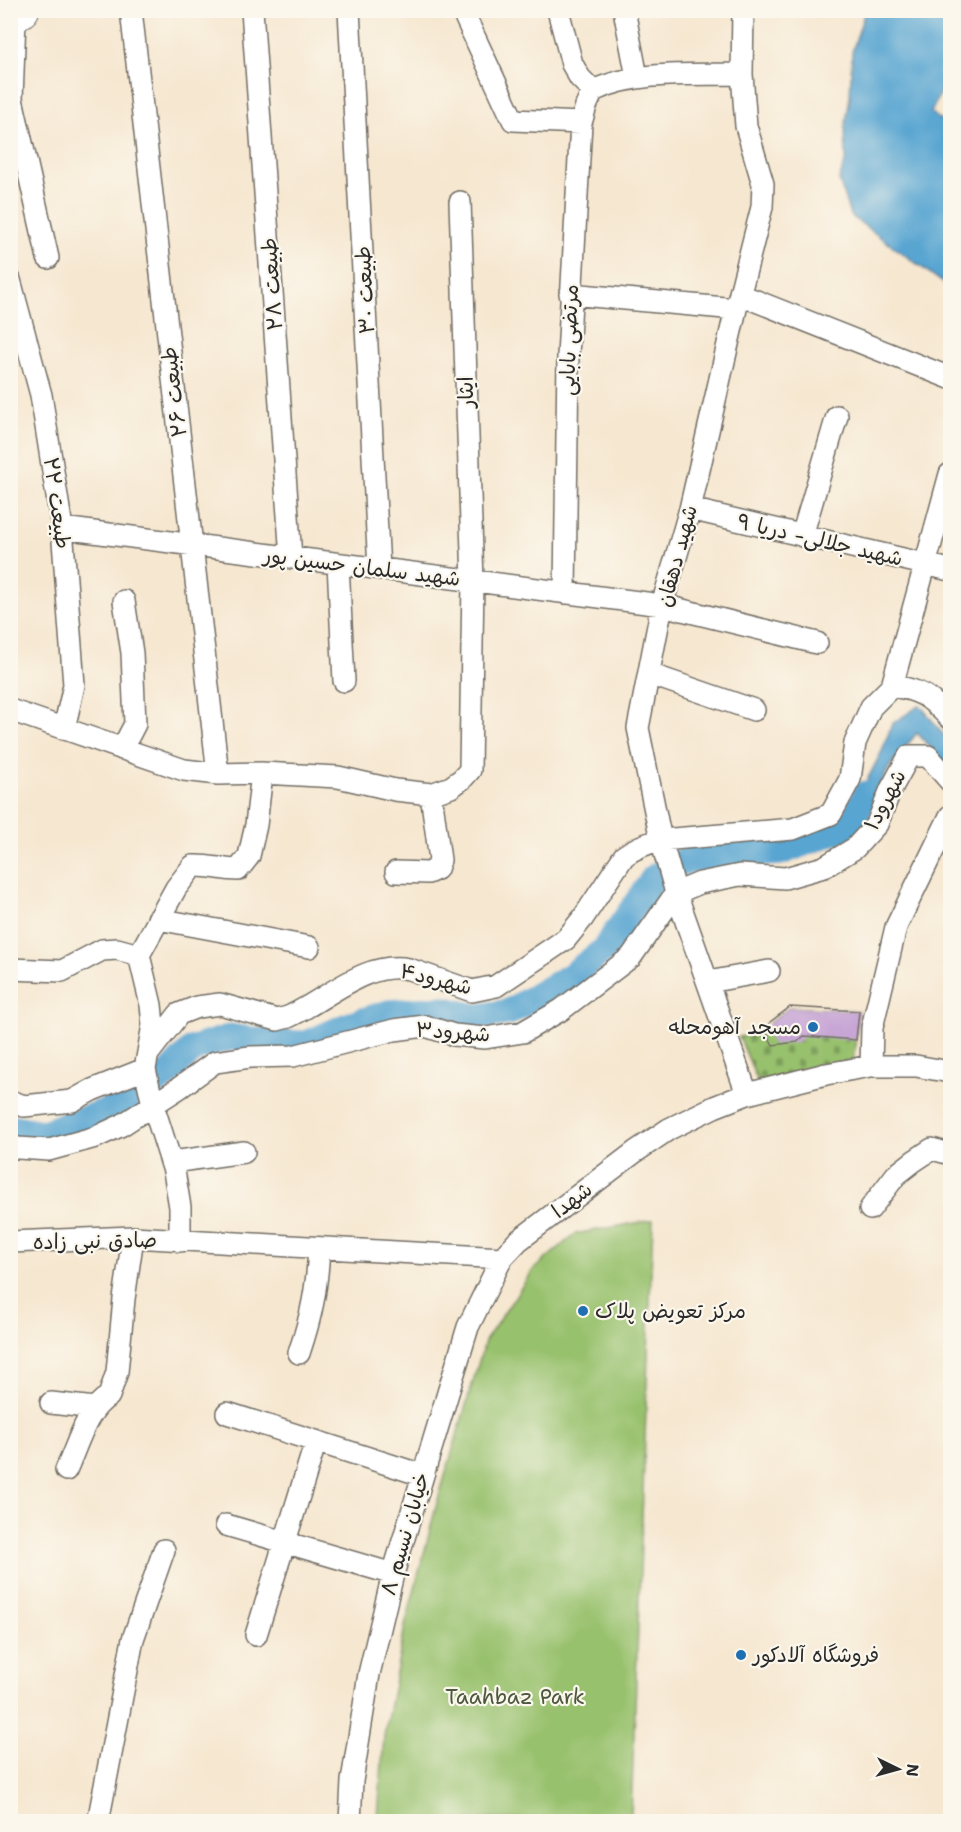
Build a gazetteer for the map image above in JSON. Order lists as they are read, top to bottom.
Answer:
{
  "streets": {
    "street": [
      "طبیعت ۲۸",
      "طبیعت ۳۰",
      "مرتضی بابایی",
      "طبیعت ۲۶",
      "ایثار",
      "طبیعت ۲۲",
      "شهید جلالی- دریا ۹",
      "شهید دهقان",
      "شهید سلمان حسین پور",
      "شهرود۱",
      "شهرود۴",
      "شهرود۳",
      "شهدا",
      "صادق نبی زاده",
      "خیابان نسیم ۸"
    ]
  },
  "crossings": [
    ["طبیعت ۲۸", "شهید سلمان حسین پور"],
    ["طبیعت ۳۰", "شهید سلمان حسین پور"],
    ["مرتضی بابایی", "شهید سلمان حسین پور"],
    ["طبیعت ۲۶", "شهید سلمان حسین پور"],
    ["ایثار", "شهید سلمان حسین پور"],
    ["طبیعت ۲۲", "شهید سلمان حسین پور"],
    ["شهید جلالی- دریا ۹", "شهید دهقان"],
    ["شهید دهقان", "شهید سلمان حسین پور"],
    ["شهید دهقان", "شهرود۱"],
    ["شهید دهقان", "شهرود۴"],
    ["شهید دهقان", "شهرود۳"],
    ["شهید دهقان", "شهدا"],
    ["شهرود۱", "شهرود۳"],
    ["شهدا", "خیابان نسیم ۸"]
  ],
  "parks": ["Taahbaz Park"],
  "places": ["مسجد آهومحله", "مرکز تعویض پلاک", "فروشگاه آلادکور"],
  "north": "right"
}
